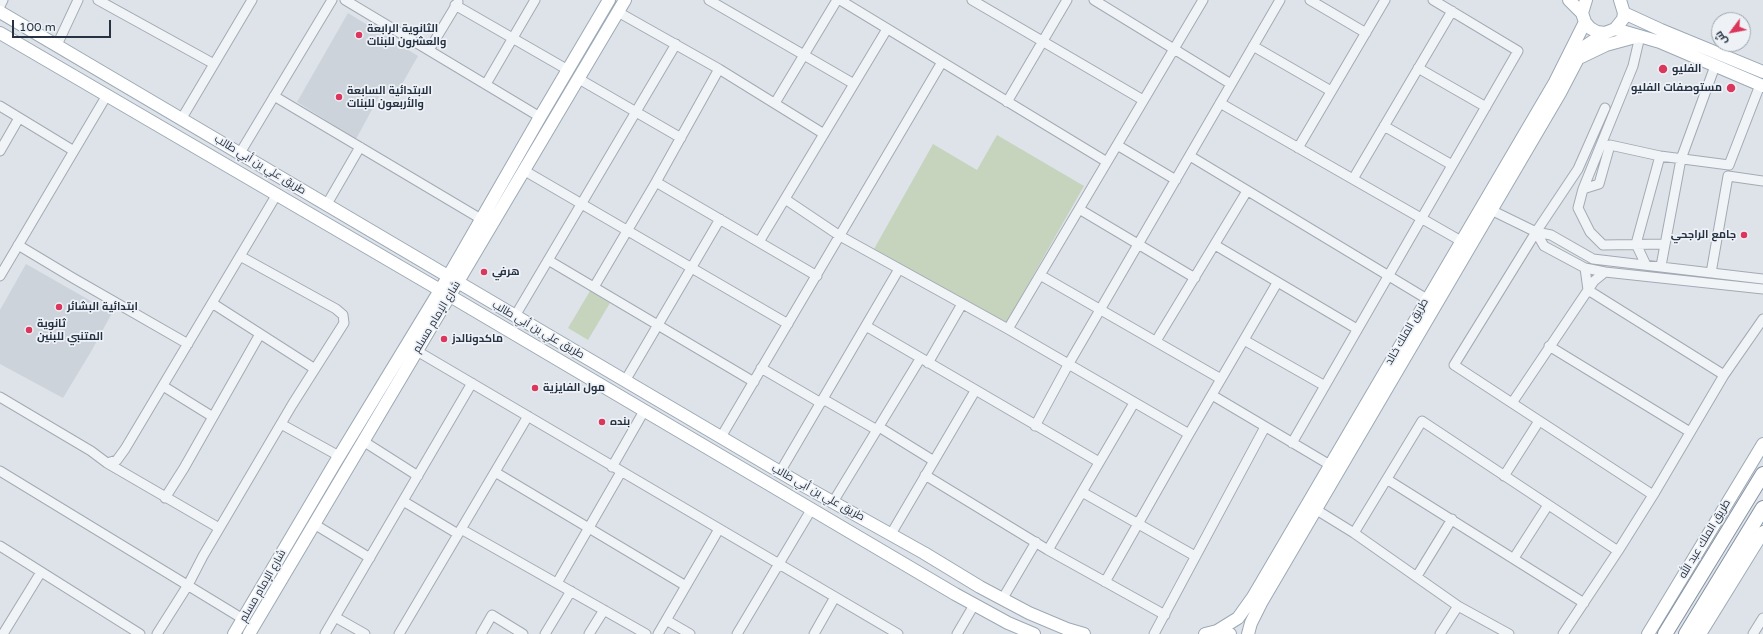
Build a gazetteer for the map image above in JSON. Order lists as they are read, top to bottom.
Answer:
{
  "streets": {
    "highway": ["طريق الملك عبد الله"],
    "main road": ["طريق علي بن أبي طالب", "شارع الإمام مسلم", "طريق الملك خالد"]
  },
  "crossings": [
    ["طريق علي بن أبي طالب", "شارع الإمام مسلم"]
  ],
  "places": [
    "الثانوية الرابعة والعشرون للبنات",
    "الفليو",
    "مستوصفات الفليو",
    "الابتدائية السابعة والأربعون للبنات",
    "جامع الراجحي",
    "هرفي",
    "ابتدائية البشائر",
    "ثانوية المتنبي للبنين",
    "ماكدونالدز",
    "مول الفايزية",
    "بنده"
  ],
  "scale_bar": "100 m",
  "north": "bottom left"
}
